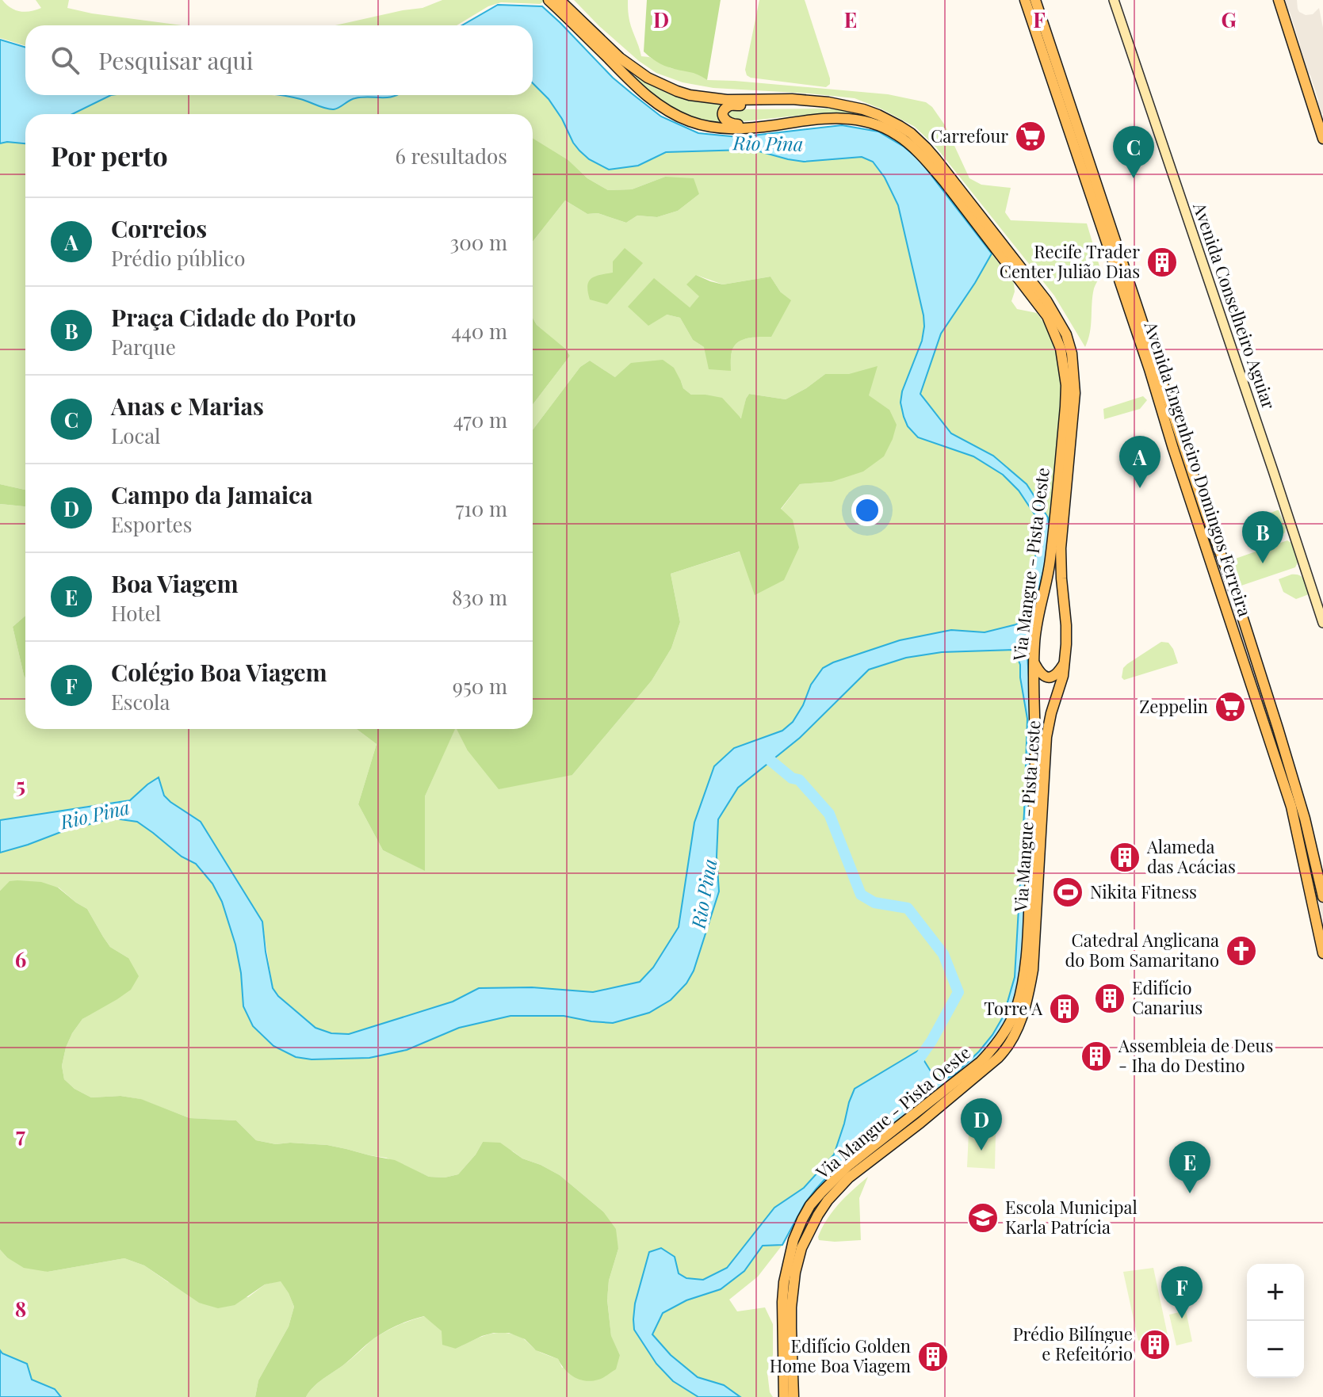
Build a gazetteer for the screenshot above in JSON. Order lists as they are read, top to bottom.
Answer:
{
  "streets": {
    "main road": [
      "Avenida Conselheiro Aguiar",
      "Avenida Engenheiro Domingos Ferreira",
      "Via Mangue - Pista Oeste",
      "Via Mangue - Pista Leste"
    ]
  },
  "crossings": [
    ["Via Mangue - Pista Oeste", "Via Mangue - Pista Leste"]
  ],
  "water": ["Rio Pina"],
  "places": {
    "supermarket": ["Carrefour", "Zeppelin"],
    "building": [
      "Recife Trader Center Julião Dias",
      "Alameda das Acácias",
      "Edifício Canarius",
      "Torre A",
      "Assembleia de Deus - Iha do Destino",
      "Prédio Bilíngue e Refeitório",
      "Edifício Golden Home Boa Viagem"
    ],
    "sports": ["Nikita Fitness"],
    "church": ["Catedral Anglicana do Bom Samaritano"],
    "school or university": ["Escola Municipal Karla Patrícia"]
  },
  "page": {
    "search": "Pesquisar aqui",
    "heading": ["Por perto", "6 resultados"],
    "pins": [
      "C",
      "A",
      "B",
      "D",
      "E",
      "F"
    ],
    "list": [
      {
        "mark": "A",
        "name": "Correios",
        "note": "Prédio público",
        "value": "300 m"
      },
      {
        "mark": "B",
        "name": "Praça Cidade do Porto",
        "note": "Parque",
        "value": "440 m"
      },
      {
        "mark": "C",
        "name": "Anas e Marias",
        "note": "Local",
        "value": "470 m"
      },
      {
        "mark": "D",
        "name": "Campo da Jamaica",
        "note": "Esportes",
        "value": "710 m"
      },
      {
        "mark": "E",
        "name": "Boa Viagem",
        "note": "Hotel",
        "value": "830 m"
      },
      {
        "mark": "F",
        "name": "Colégio Boa Viagem",
        "note": "Escola",
        "value": "950 m"
      }
    ],
    "map_buttons": ["+", "−"]
  },
  "grid": {
    "columns": [
      "D",
      "E",
      "F",
      "G"
    ],
    "rows": [
      "5",
      "6",
      "7",
      "8"
    ]
  }
}
